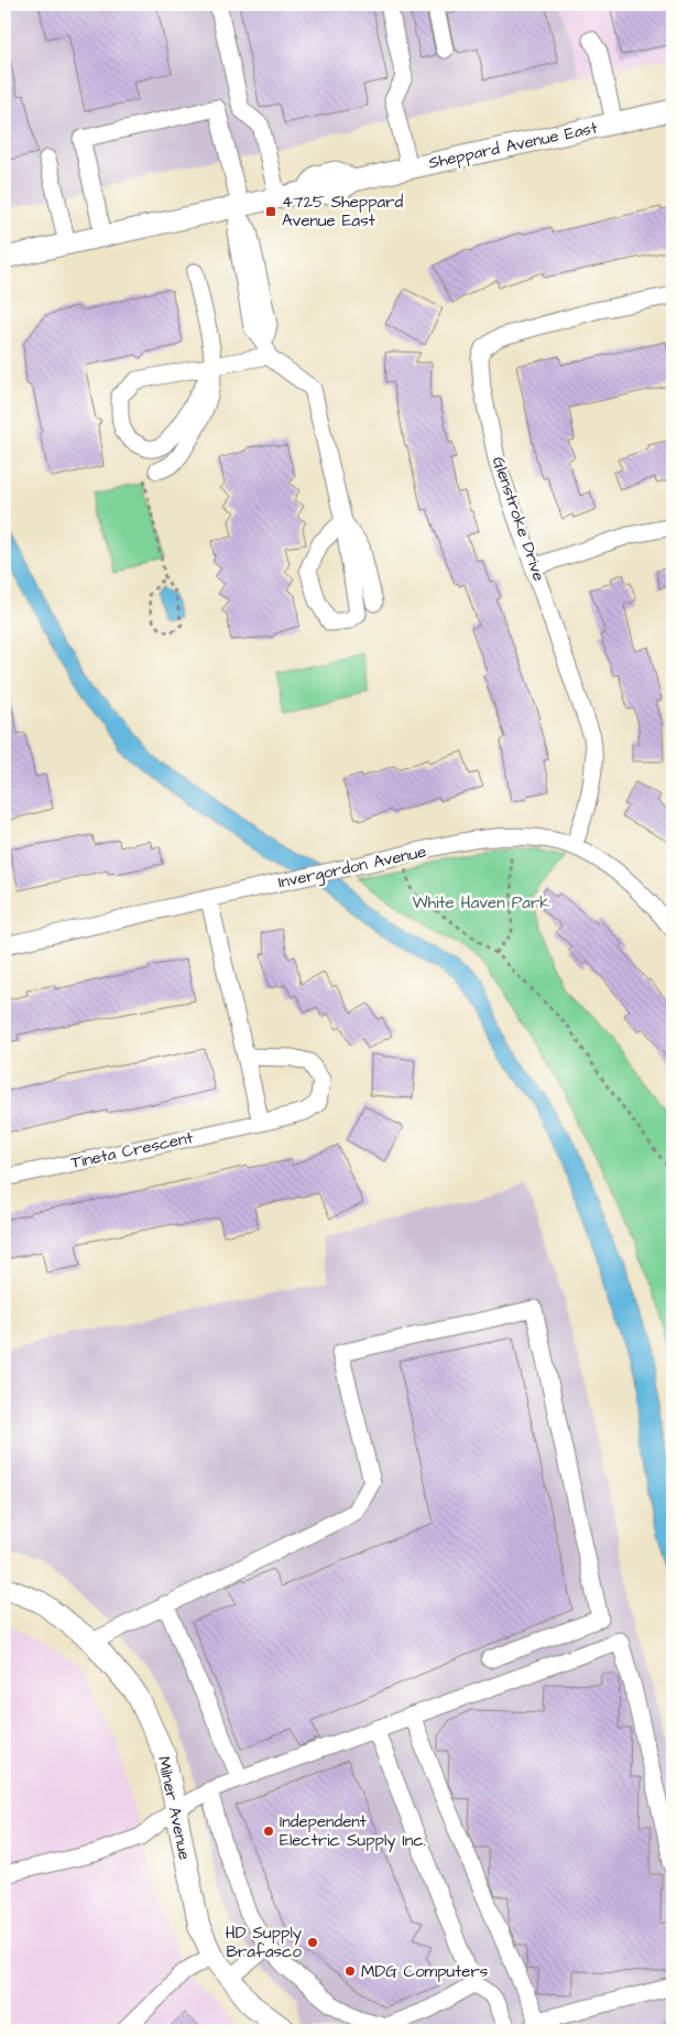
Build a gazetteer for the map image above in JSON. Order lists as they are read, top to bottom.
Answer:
{
  "streets": {
    "main road": ["Sheppard Avenue East", "Milner Avenue"],
    "street": ["Glenstroke Drive", "Invergordon Avenue", "Tineta Crescent"]
  },
  "crossings": [
    ["Glenstroke Drive", "Invergordon Avenue"]
  ],
  "parks": ["White Haven Park"],
  "places": {
    "transit": ["4725 Sheppard Avenue East"],
    "other": ["Independent Electric Supply Inc.", "HD Supply Brafasco", "MDG Computers"]
  }
}
